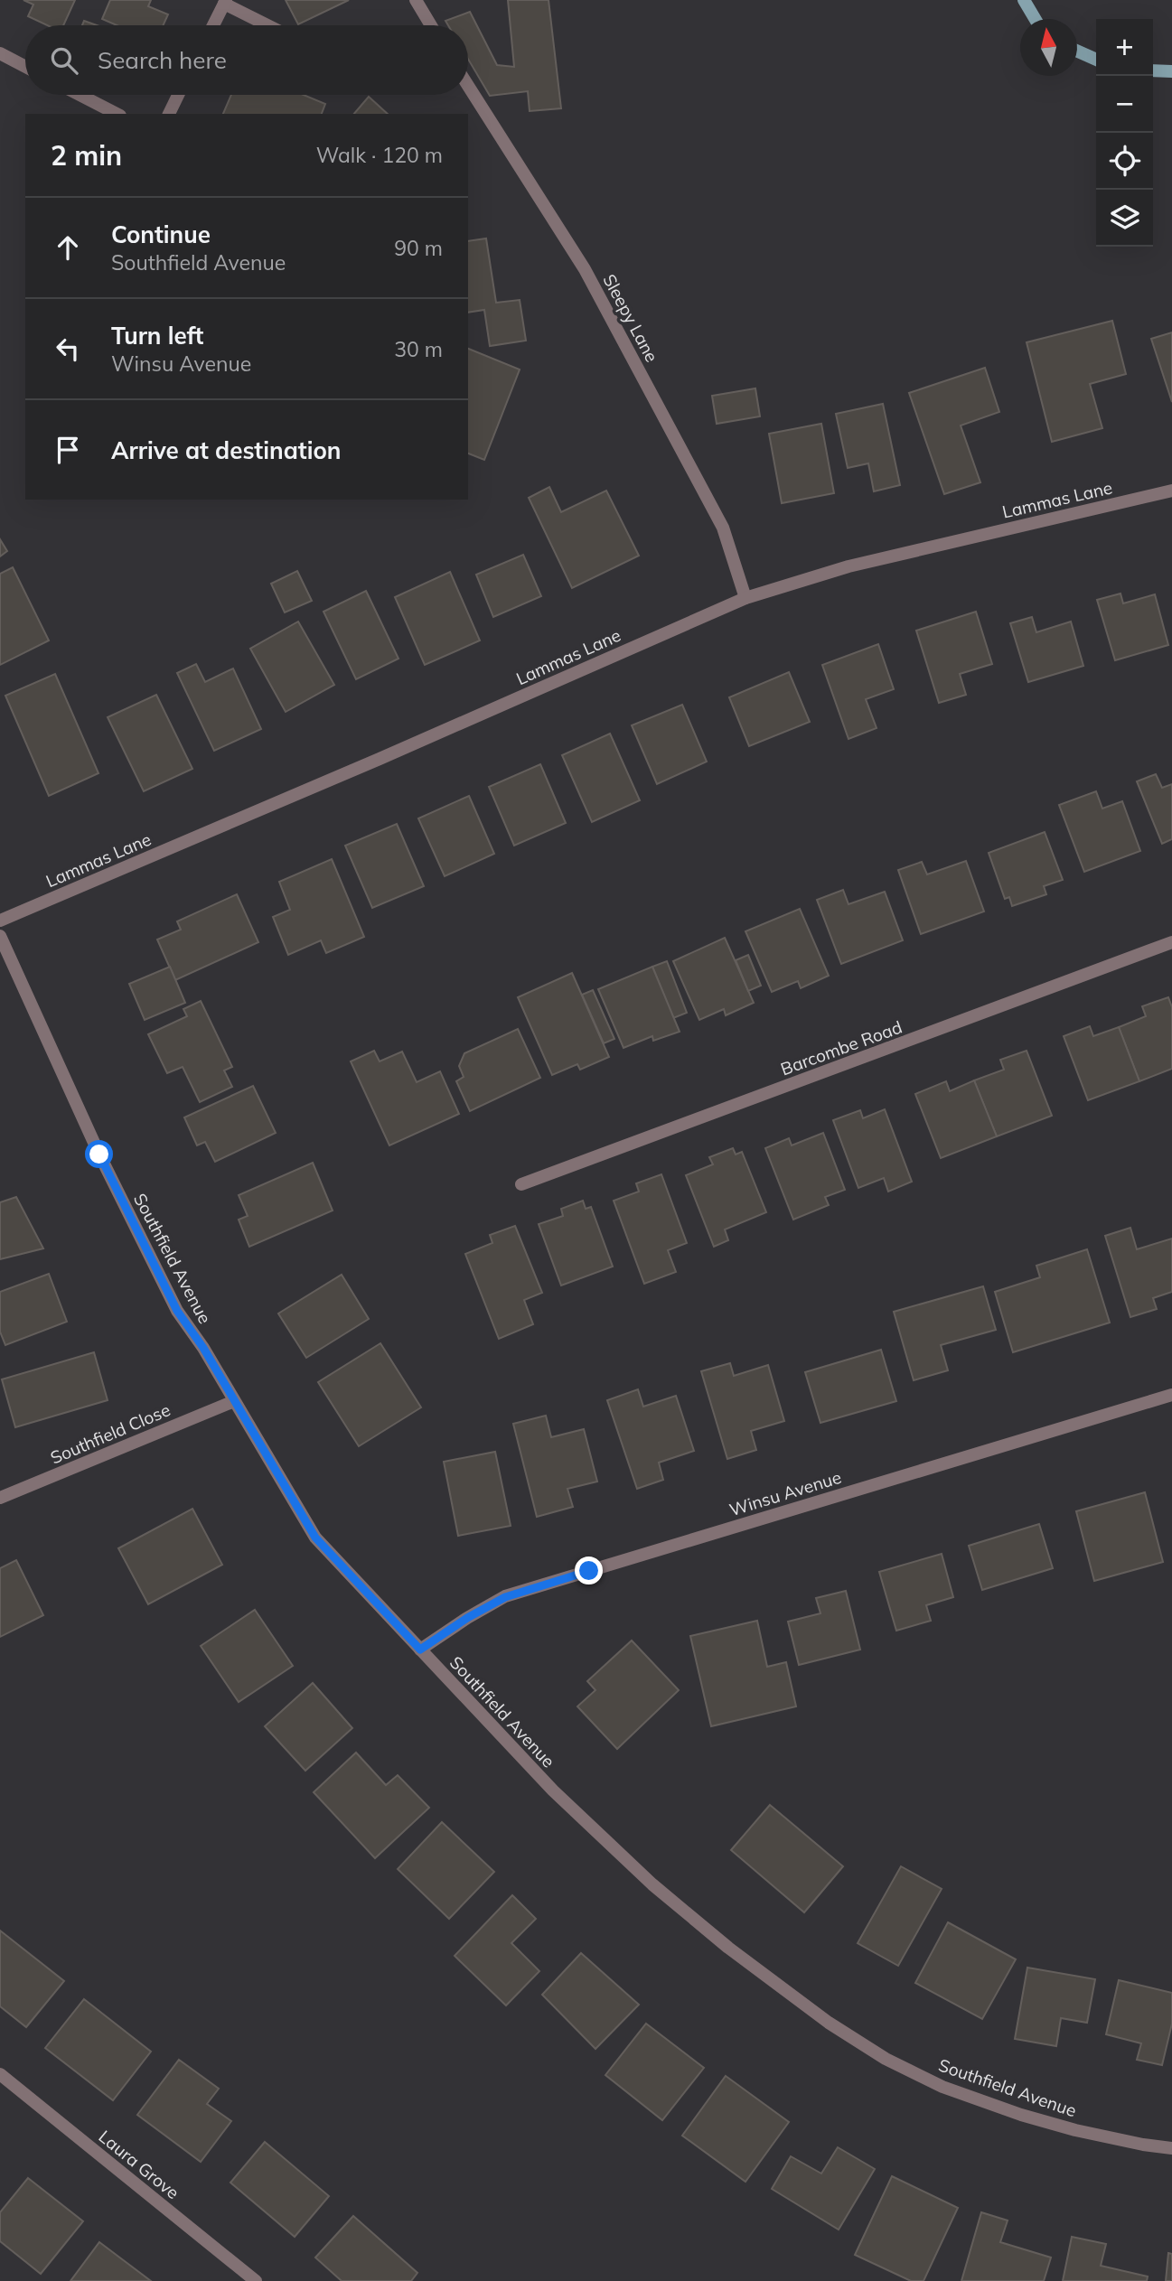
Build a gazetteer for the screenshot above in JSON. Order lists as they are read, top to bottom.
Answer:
{
  "streets": {
    "street": [
      "Sleepy Lane",
      "Lammas Lane",
      "Barcombe Road",
      "Southfield Avenue",
      "Southfield Close",
      "Winsu Avenue",
      "Laura Grove"
    ]
  },
  "crossings": [
    ["Sleepy Lane", "Lammas Lane"],
    ["Southfield Avenue", "Southfield Close"],
    ["Southfield Avenue", "Winsu Avenue"]
  ],
  "north": "top",
  "page": {
    "map_buttons": ["+", "−"],
    "search": "Search here",
    "heading": ["2 min", "Walk · 120 m"],
    "list": [
      ["Continue", "Southfield Avenue", "90 m"],
      ["Turn left", "Winsu Avenue", "30 m"],
      "Arrive at destination"
    ]
  }
}
